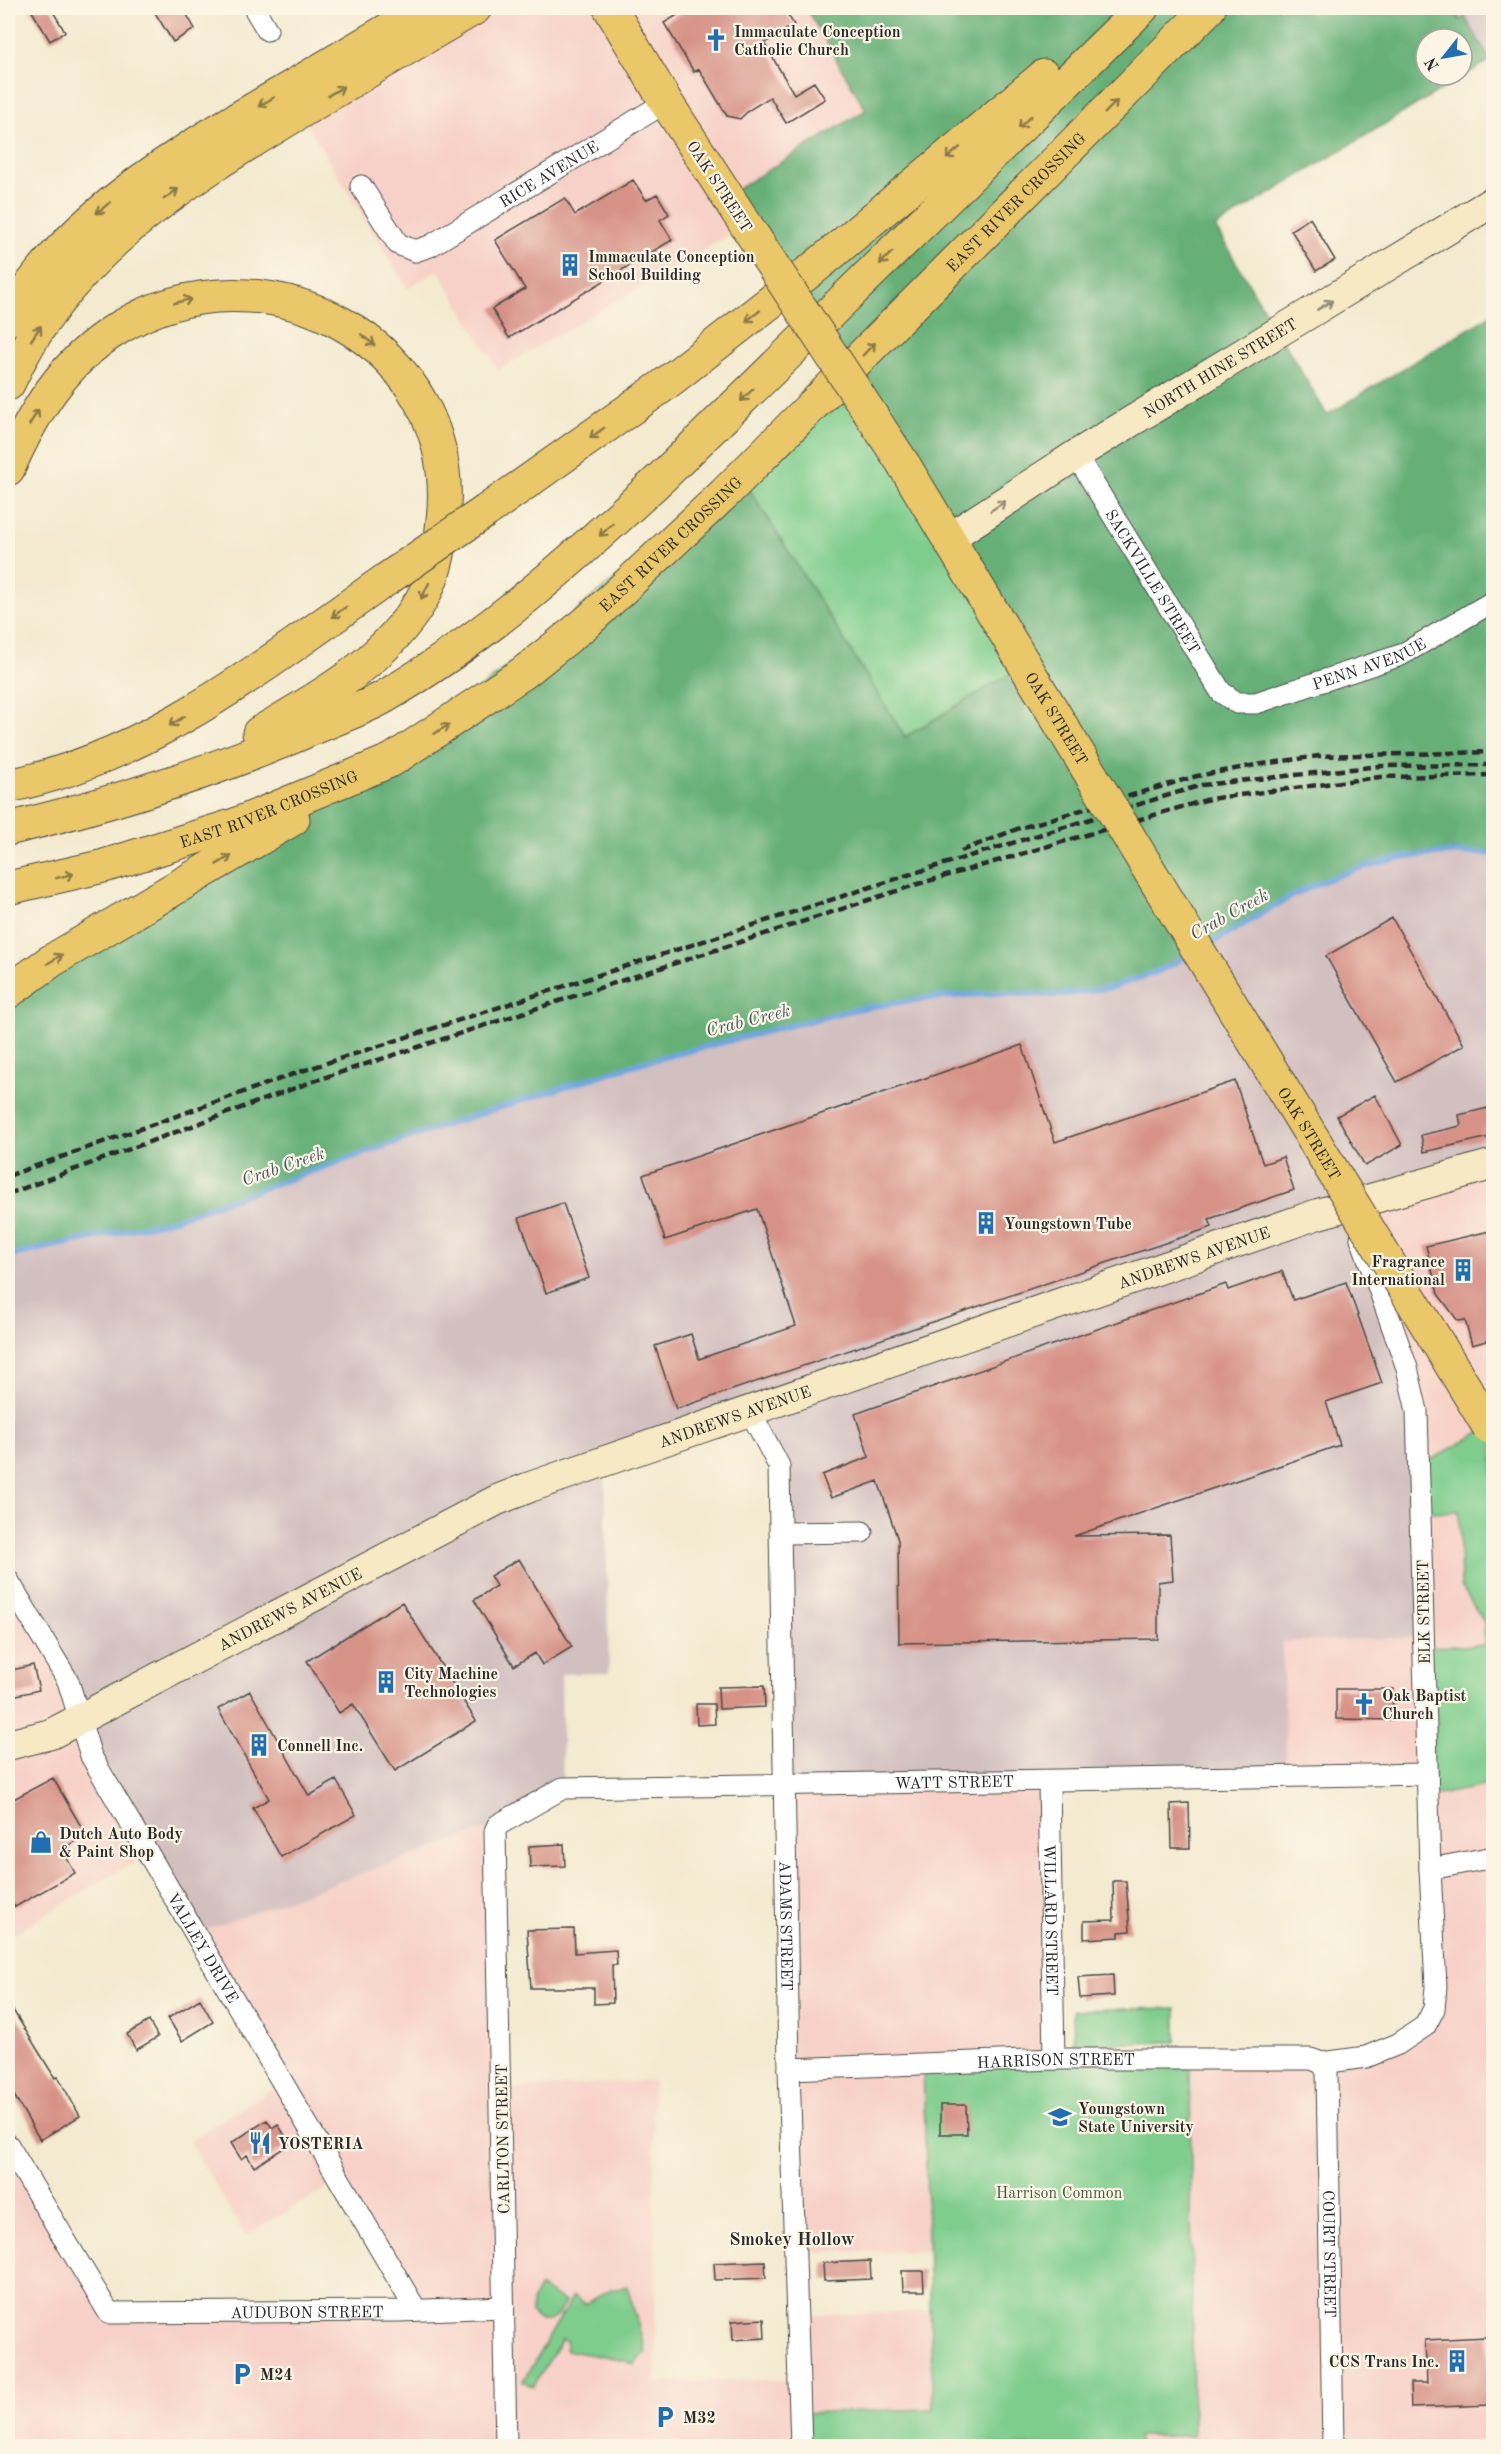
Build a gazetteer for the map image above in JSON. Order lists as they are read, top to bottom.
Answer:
{
  "streets": {
    "main road": ["OAK STREET", "EAST RIVER CROSSING"],
    "street": [
      "RICE AVENUE",
      "NORTH HINE STREET",
      "SACKVILLE STREET",
      "PENN AVENUE",
      "ANDREWS AVENUE",
      "ELK STREET",
      "WATT STREET",
      "WILLARD STREET",
      "ADAMS STREET",
      "VALLEY DRIVE",
      "HARRISON STREET",
      "CARLTON STREET",
      "COURT STREET",
      "AUDUBON STREET"
    ]
  },
  "crossings": [
    ["RICE AVENUE", "OAK STREET"],
    ["OAK STREET", "NORTH HINE STREET"],
    ["NORTH HINE STREET", "SACKVILLE STREET"],
    ["SACKVILLE STREET", "PENN AVENUE"],
    ["ANDREWS AVENUE", "ELK STREET"],
    ["ANDREWS AVENUE", "ADAMS STREET"],
    ["ANDREWS AVENUE", "VALLEY DRIVE"],
    ["ELK STREET", "WATT STREET"],
    ["ELK STREET", "HARRISON STREET"],
    ["ELK STREET", "COURT STREET"],
    ["WATT STREET", "WILLARD STREET"],
    ["WATT STREET", "ADAMS STREET"],
    ["WATT STREET", "CARLTON STREET"],
    ["WILLARD STREET", "HARRISON STREET"],
    ["ADAMS STREET", "HARRISON STREET"],
    ["VALLEY DRIVE", "AUDUBON STREET"],
    ["HARRISON STREET", "COURT STREET"],
    ["CARLTON STREET", "AUDUBON STREET"]
  ],
  "one_way": ["NORTH HINE STREET"],
  "districts": ["Smokey Hollow"],
  "water": ["Crab Creek"],
  "parks": ["Harrison Common"],
  "places": {
    "church": ["Immaculate Conception Catholic Church", "Oak Baptist Church"],
    "building": [
      "Immaculate Conception School Building",
      "Youngstown Tube",
      "Fragrance International",
      "City Machine Technologies",
      "Connell Inc.",
      "CCS Trans Inc."
    ],
    "shop": ["Dutch Auto Body & Paint Shop"],
    "school or university": ["Youngstown State University"],
    "restaurant": ["YOSTERIA"],
    "parking": ["M24", "M32"]
  },
  "north": "bottom left"
}
